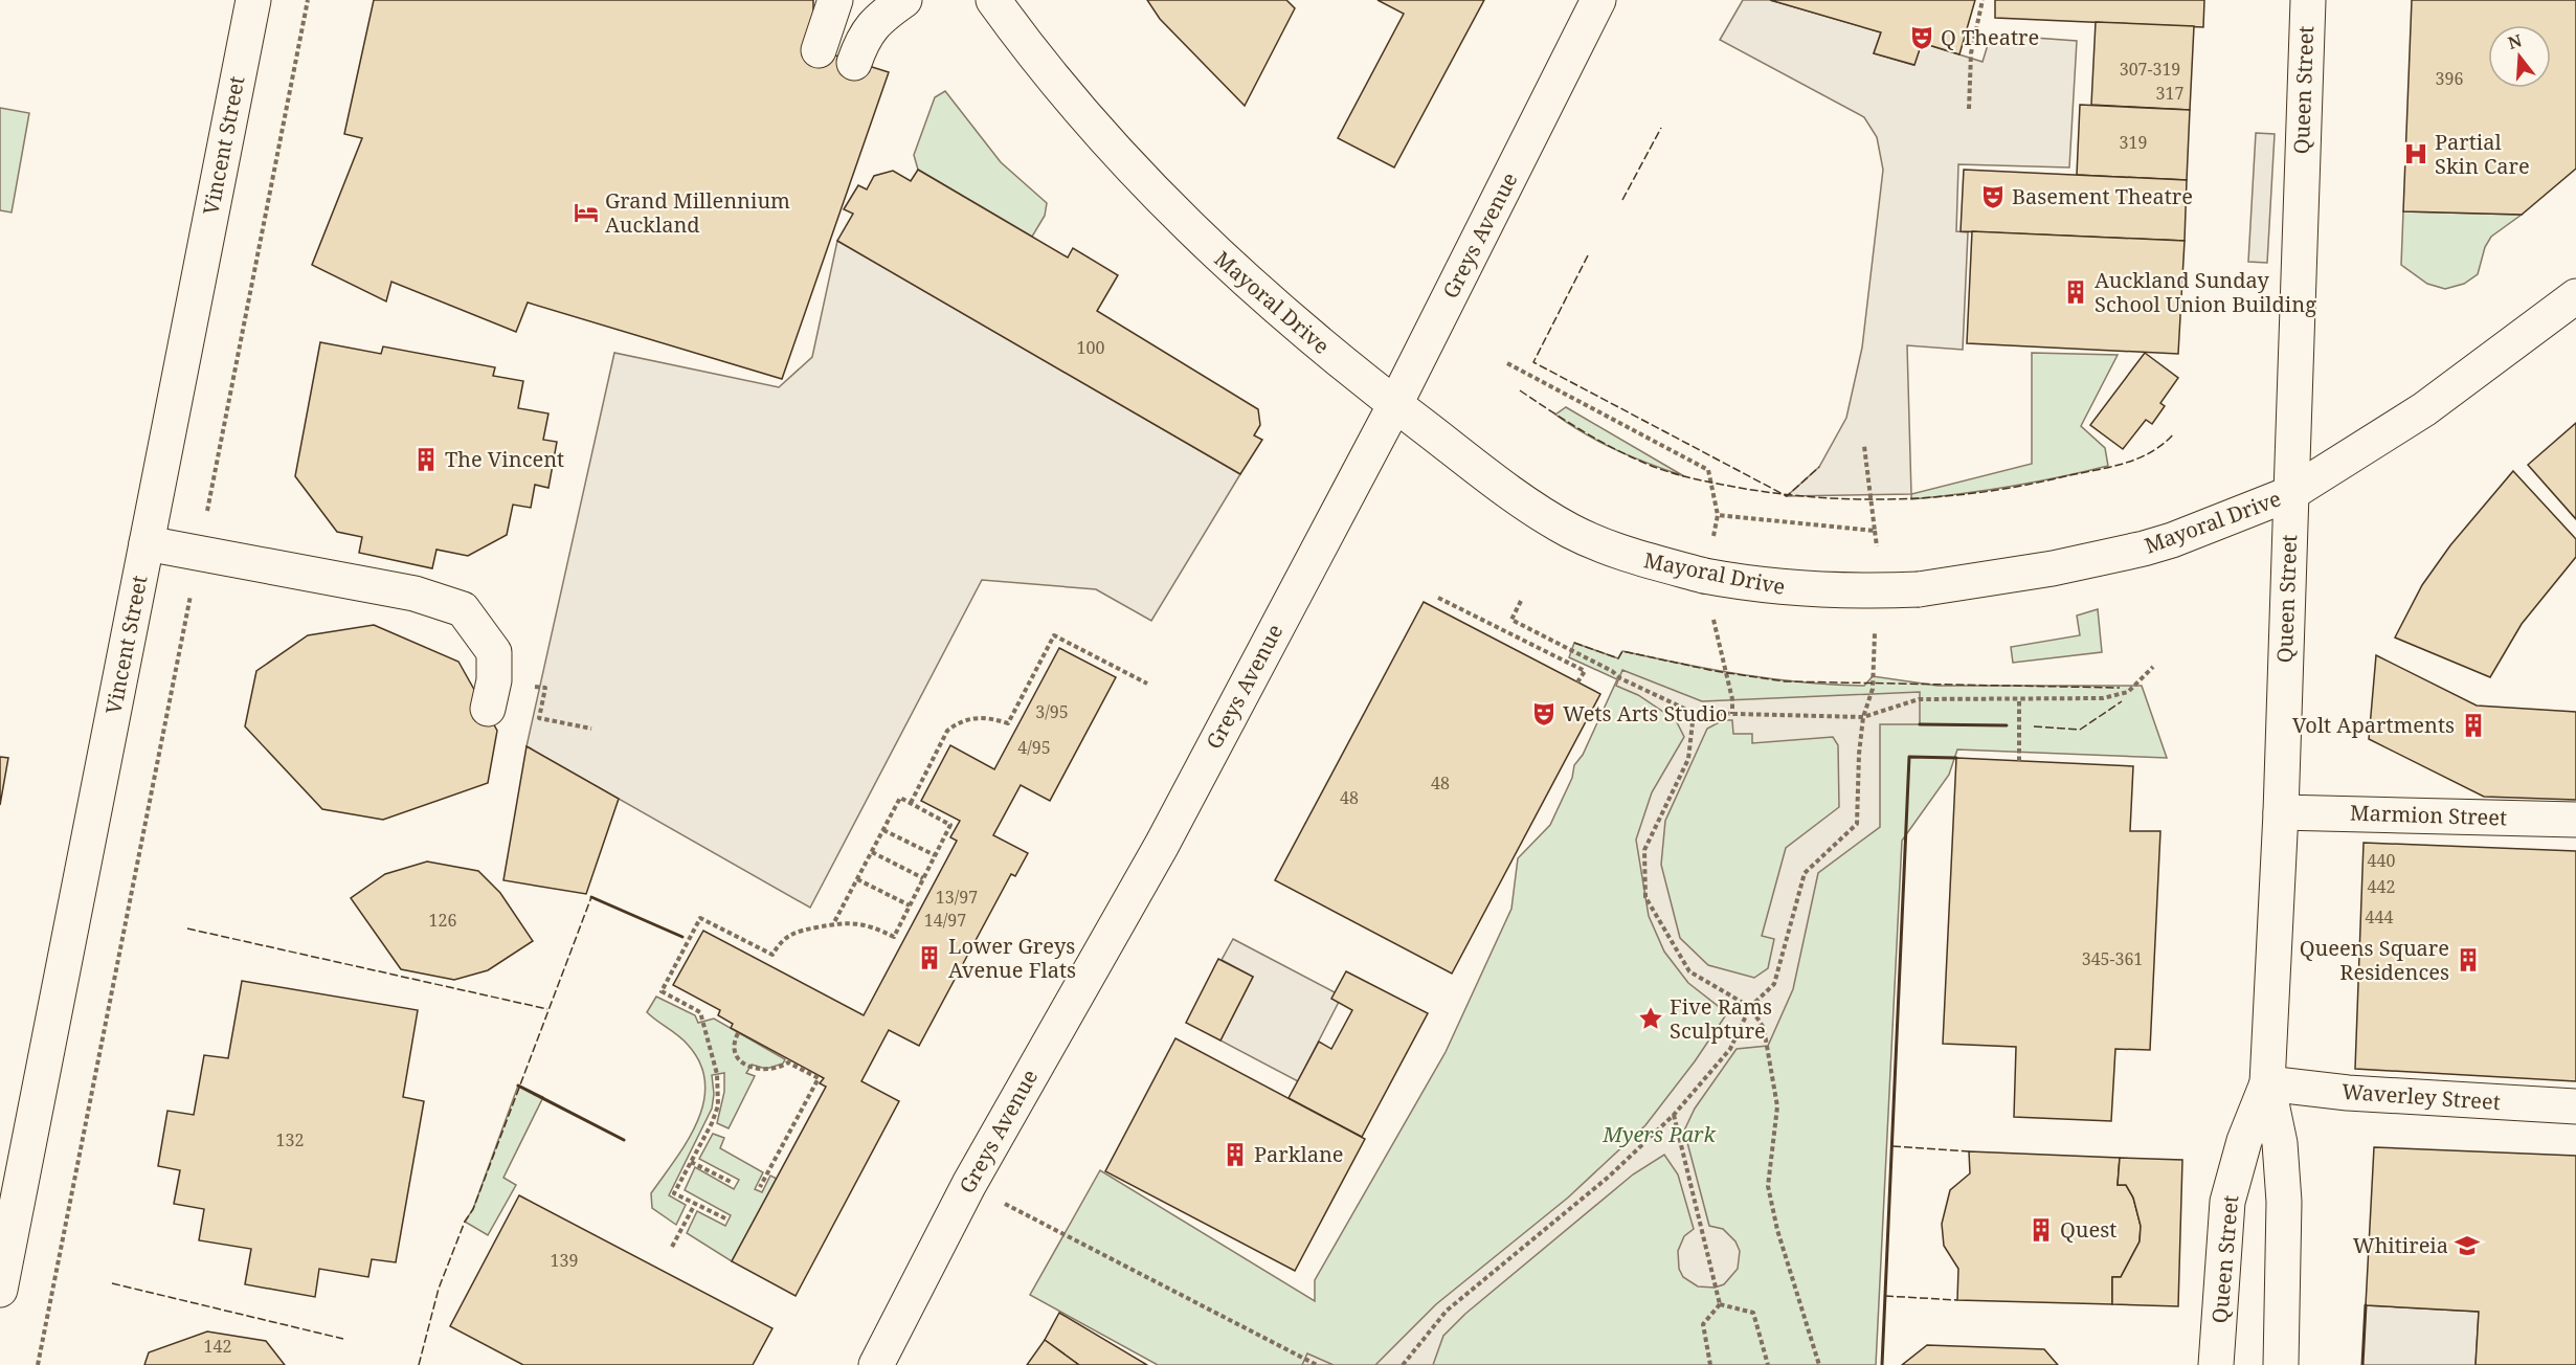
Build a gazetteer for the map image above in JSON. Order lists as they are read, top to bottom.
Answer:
{
  "streets": {
    "street": [
      "Queen Street",
      "Vincent Street",
      "Greys Avenue",
      "Mayoral Drive",
      "Marmion Street",
      "Waverley Street"
    ]
  },
  "crossings": [
    ["Queen Street", "Mayoral Drive"],
    ["Queen Street", "Marmion Street"],
    ["Queen Street", "Waverley Street"],
    ["Greys Avenue", "Mayoral Drive"]
  ],
  "parks": ["Myers Park"],
  "places": {
    "theatre": ["Q Theatre", "Basement Theatre", "Wets Arts Studio"],
    "hospital": ["Partial Skin Care"],
    "hotel": ["Grand Millennium Auckland"],
    "building": [
      "Auckland Sunday School Union Building",
      "The Vincent",
      "Volt Apartments",
      "Lower Greys Avenue Flats",
      "Queens Square Residences",
      "Parklane",
      "Quest"
    ],
    "place": ["Five Rams Sculpture"],
    "school or university": ["Whitireia"]
  },
  "house_numbers": [
    "307-319",
    "396",
    "317",
    "319",
    "100",
    "3/95",
    "4/95",
    "48",
    "48",
    "440",
    "442",
    "13/97",
    "444",
    "126",
    "14/97",
    "345-361",
    "132",
    "139",
    "142"
  ],
  "north": "top"
}
